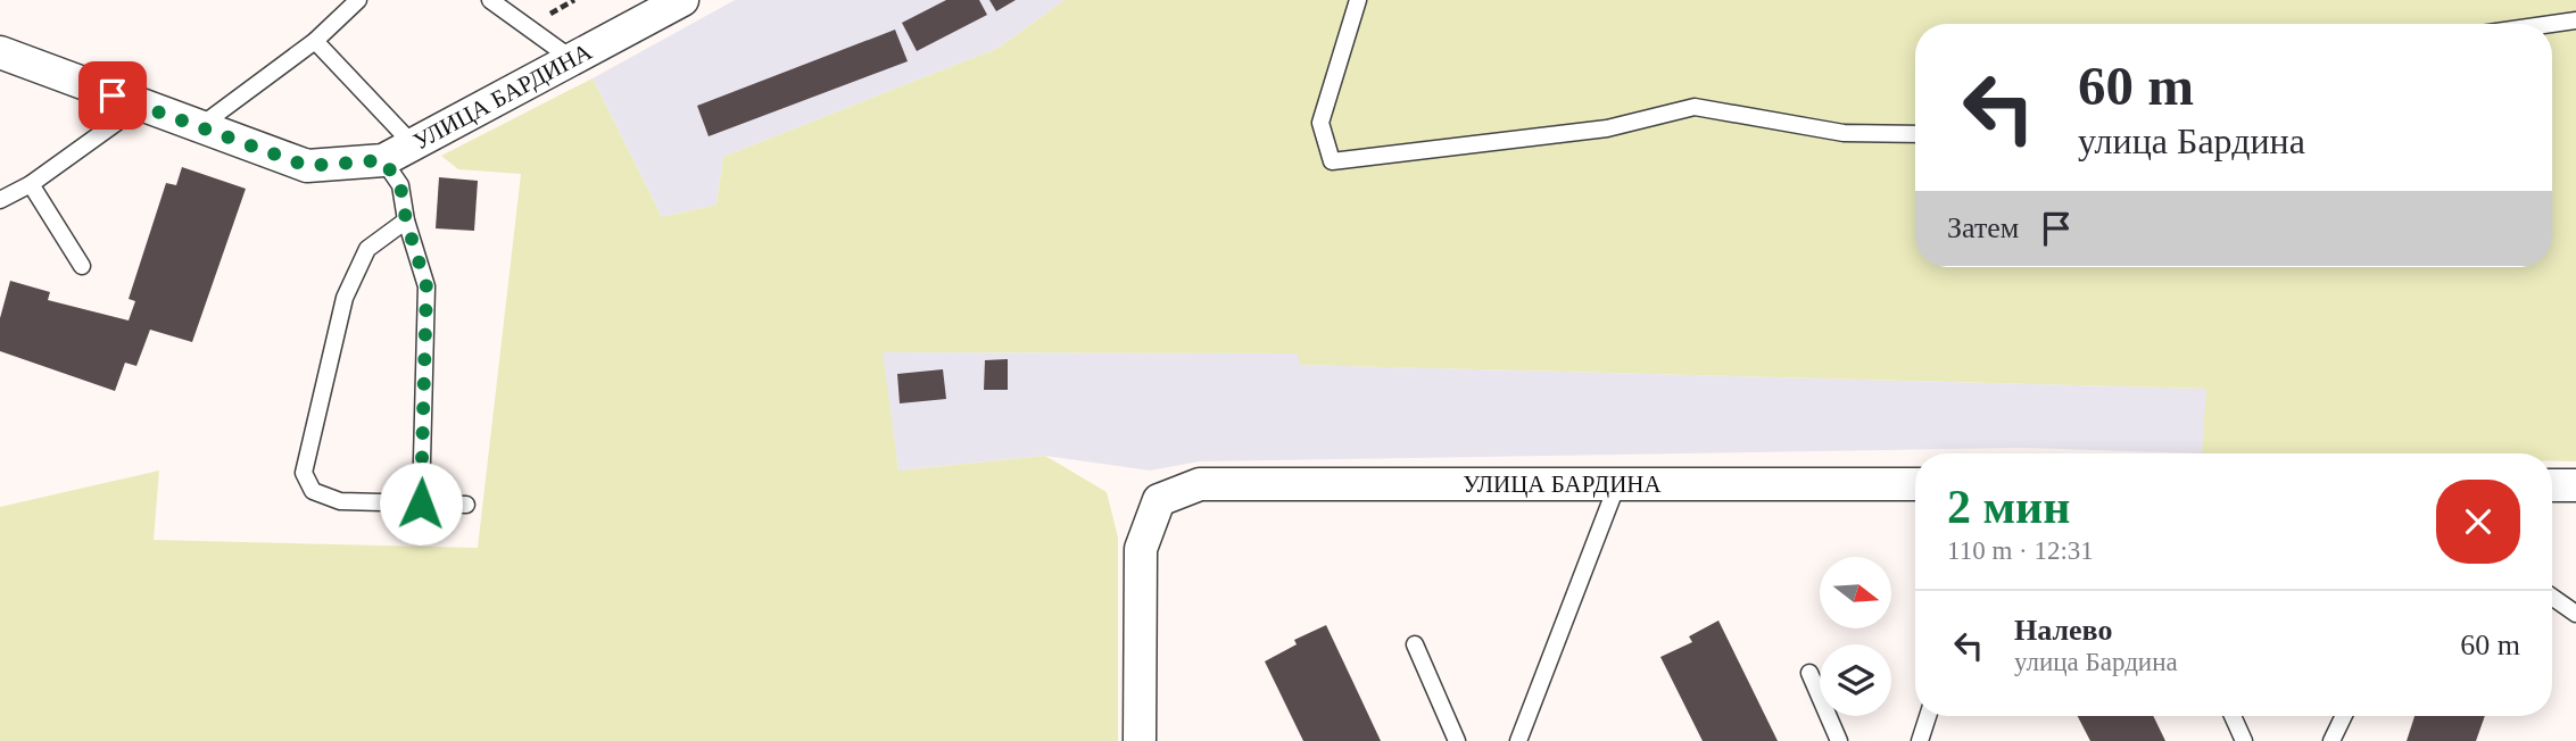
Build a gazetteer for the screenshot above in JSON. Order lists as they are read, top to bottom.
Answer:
{
  "streets": {
    "street": ["УЛИЦА БАРДИНА"]
  },
  "north": "right",
  "page": {
    "turn": ["60 m", "улица Бардина"],
    "then": "Затем",
    "heading": ["2 мин", "110 m · 12:31"],
    "list": [
      {
        "name": "Налево",
        "note": "улица Бардина",
        "value": "60 m"
      }
    ]
  }
}
